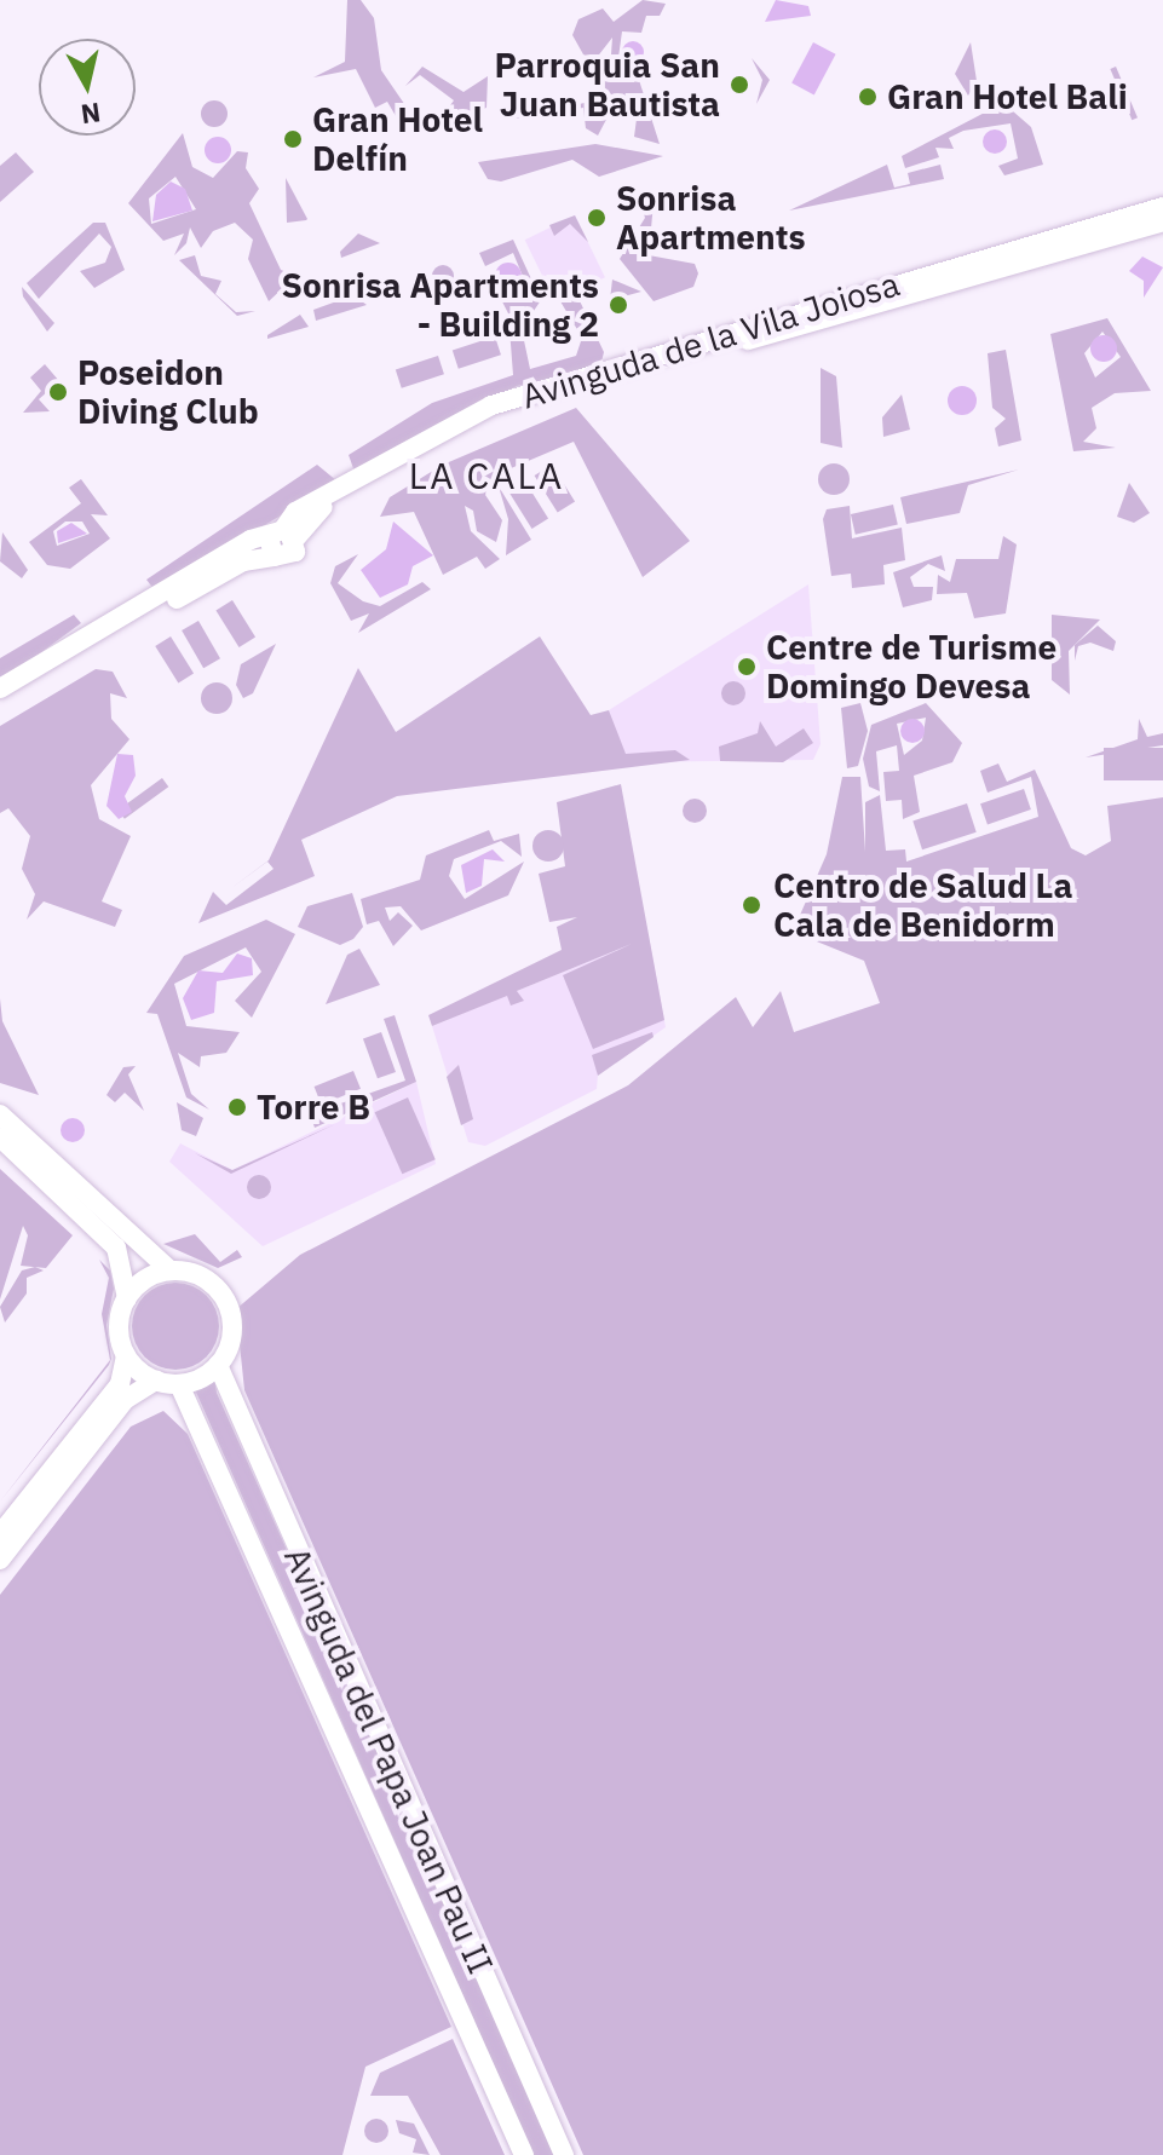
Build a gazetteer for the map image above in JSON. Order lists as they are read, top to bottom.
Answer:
{
  "streets": {
    "main road": ["Avinguda de la Vila Joiosa", "Avinguda del Papa Joan Pau II"]
  },
  "districts": ["LA CALA"],
  "places": [
    "Parroquia San Juan Bautista",
    "Gran Hotel Bali",
    "Gran Hotel Delfín",
    "Sonrisa Apartments",
    "Sonrisa Apartments - Building 2",
    "Poseidon Diving Club",
    "Centre de Turisme Domingo Devesa",
    "Centro de Salud La Cala de Benidorm",
    "Torre B"
  ],
  "north": "bottom"
}
